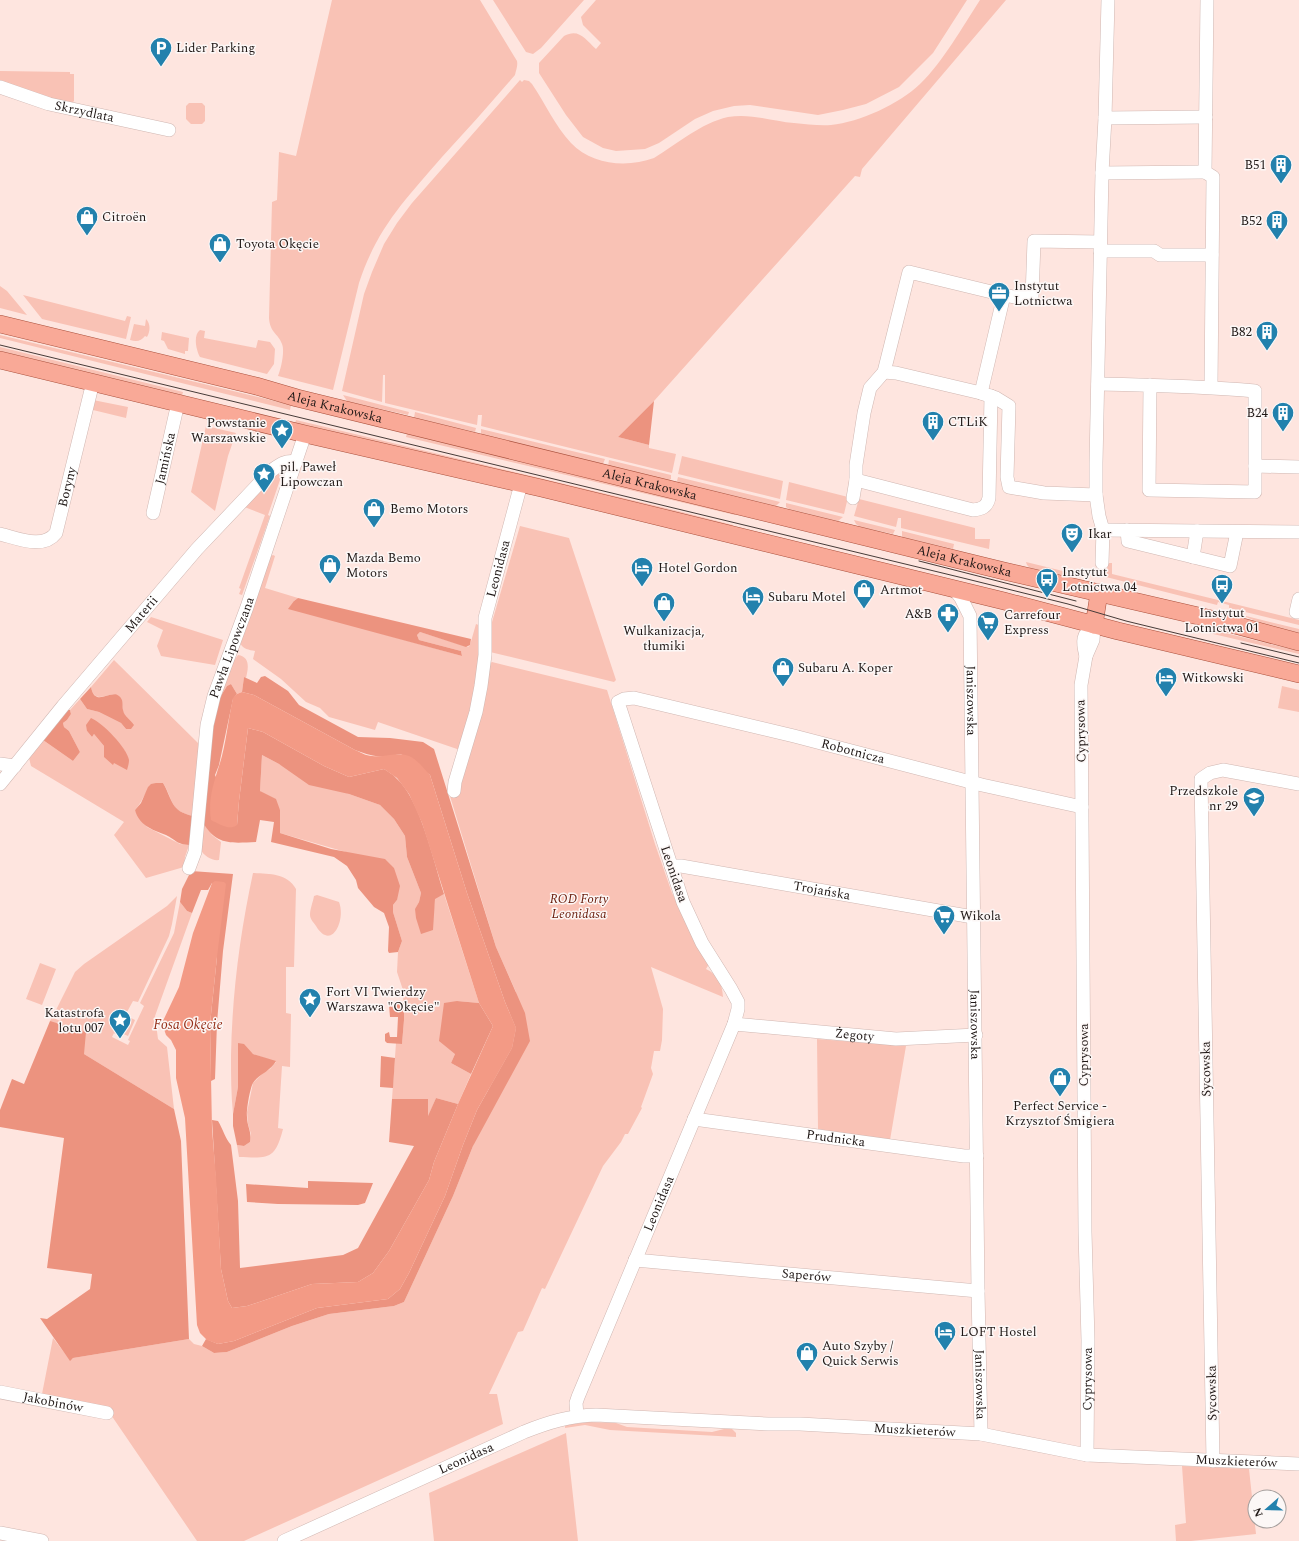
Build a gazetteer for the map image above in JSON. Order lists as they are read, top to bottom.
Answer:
{
  "streets": {
    "main road": ["Aleja Krakowska"],
    "street": [
      "Skrzydlata",
      "Jamińska",
      "Boryny",
      "Leonidasa",
      "Materii",
      "Pawła Lipowczana",
      "Janiszowska",
      "Cyprysowa",
      "Robotnicza",
      "Trojańska",
      "Żegoty",
      "Sycowska",
      "Prudnicka",
      "Saperów",
      "Jakobinów",
      "Muszkieterów"
    ]
  },
  "crossings": [
    ["Leonidasa", "Robotnicza"],
    ["Leonidasa", "Trojańska"],
    ["Leonidasa", "Żegoty"],
    ["Leonidasa", "Prudnicka"],
    ["Leonidasa", "Saperów"],
    ["Leonidasa", "Muszkieterów"],
    ["Materii", "Pawła Lipowczana"],
    ["Janiszowska", "Robotnicza"],
    ["Janiszowska", "Trojańska"],
    ["Janiszowska", "Żegoty"],
    ["Janiszowska", "Prudnicka"],
    ["Janiszowska", "Saperów"],
    ["Janiszowska", "Muszkieterów"],
    ["Cyprysowa", "Robotnicza"],
    ["Cyprysowa", "Muszkieterów"],
    ["Sycowska", "Muszkieterów"]
  ],
  "water": ["Fosa Okęcie"],
  "parks": ["ROD Forty Leonidasa"],
  "places": {
    "parking": ["Lider Parking"],
    "building": [
      "B51",
      "B52",
      "B82",
      "B24",
      "CTLiK"
    ],
    "shop": [
      "Citroën",
      "Toyota Okęcie",
      "Bemo Motors",
      "Mazda Bemo Motors",
      "Artmot",
      "Wulkanizacja, tłumiki",
      "Subaru A. Koper",
      "Perfect Service - Krzysztof Śmigiera",
      "Auto Szyby / Quick Serwis"
    ],
    "office": ["Instytut Lotnictwa"],
    "place": [
      "Powstanie Warszawskie",
      "pil. Paweł Lipowczan",
      "Fort VI Twierdzy Warszawa \"Okęcie\"",
      "Katastrofa lotu 007"
    ],
    "theatre": ["Ikar"],
    "hotel": [
      "Hotel Gordon",
      "Subaru Motel",
      "Witkowski",
      "LOFT Hostel"
    ],
    "bus stop": ["Instytut Lotnictwa 04", "Instytut Lotnictwa 01"],
    "pharmacy": ["A&B"],
    "supermarket": ["Carrefour Express", "Wikola"],
    "school or university": ["Przedszkole nr 29"]
  },
  "north": "left"
}
